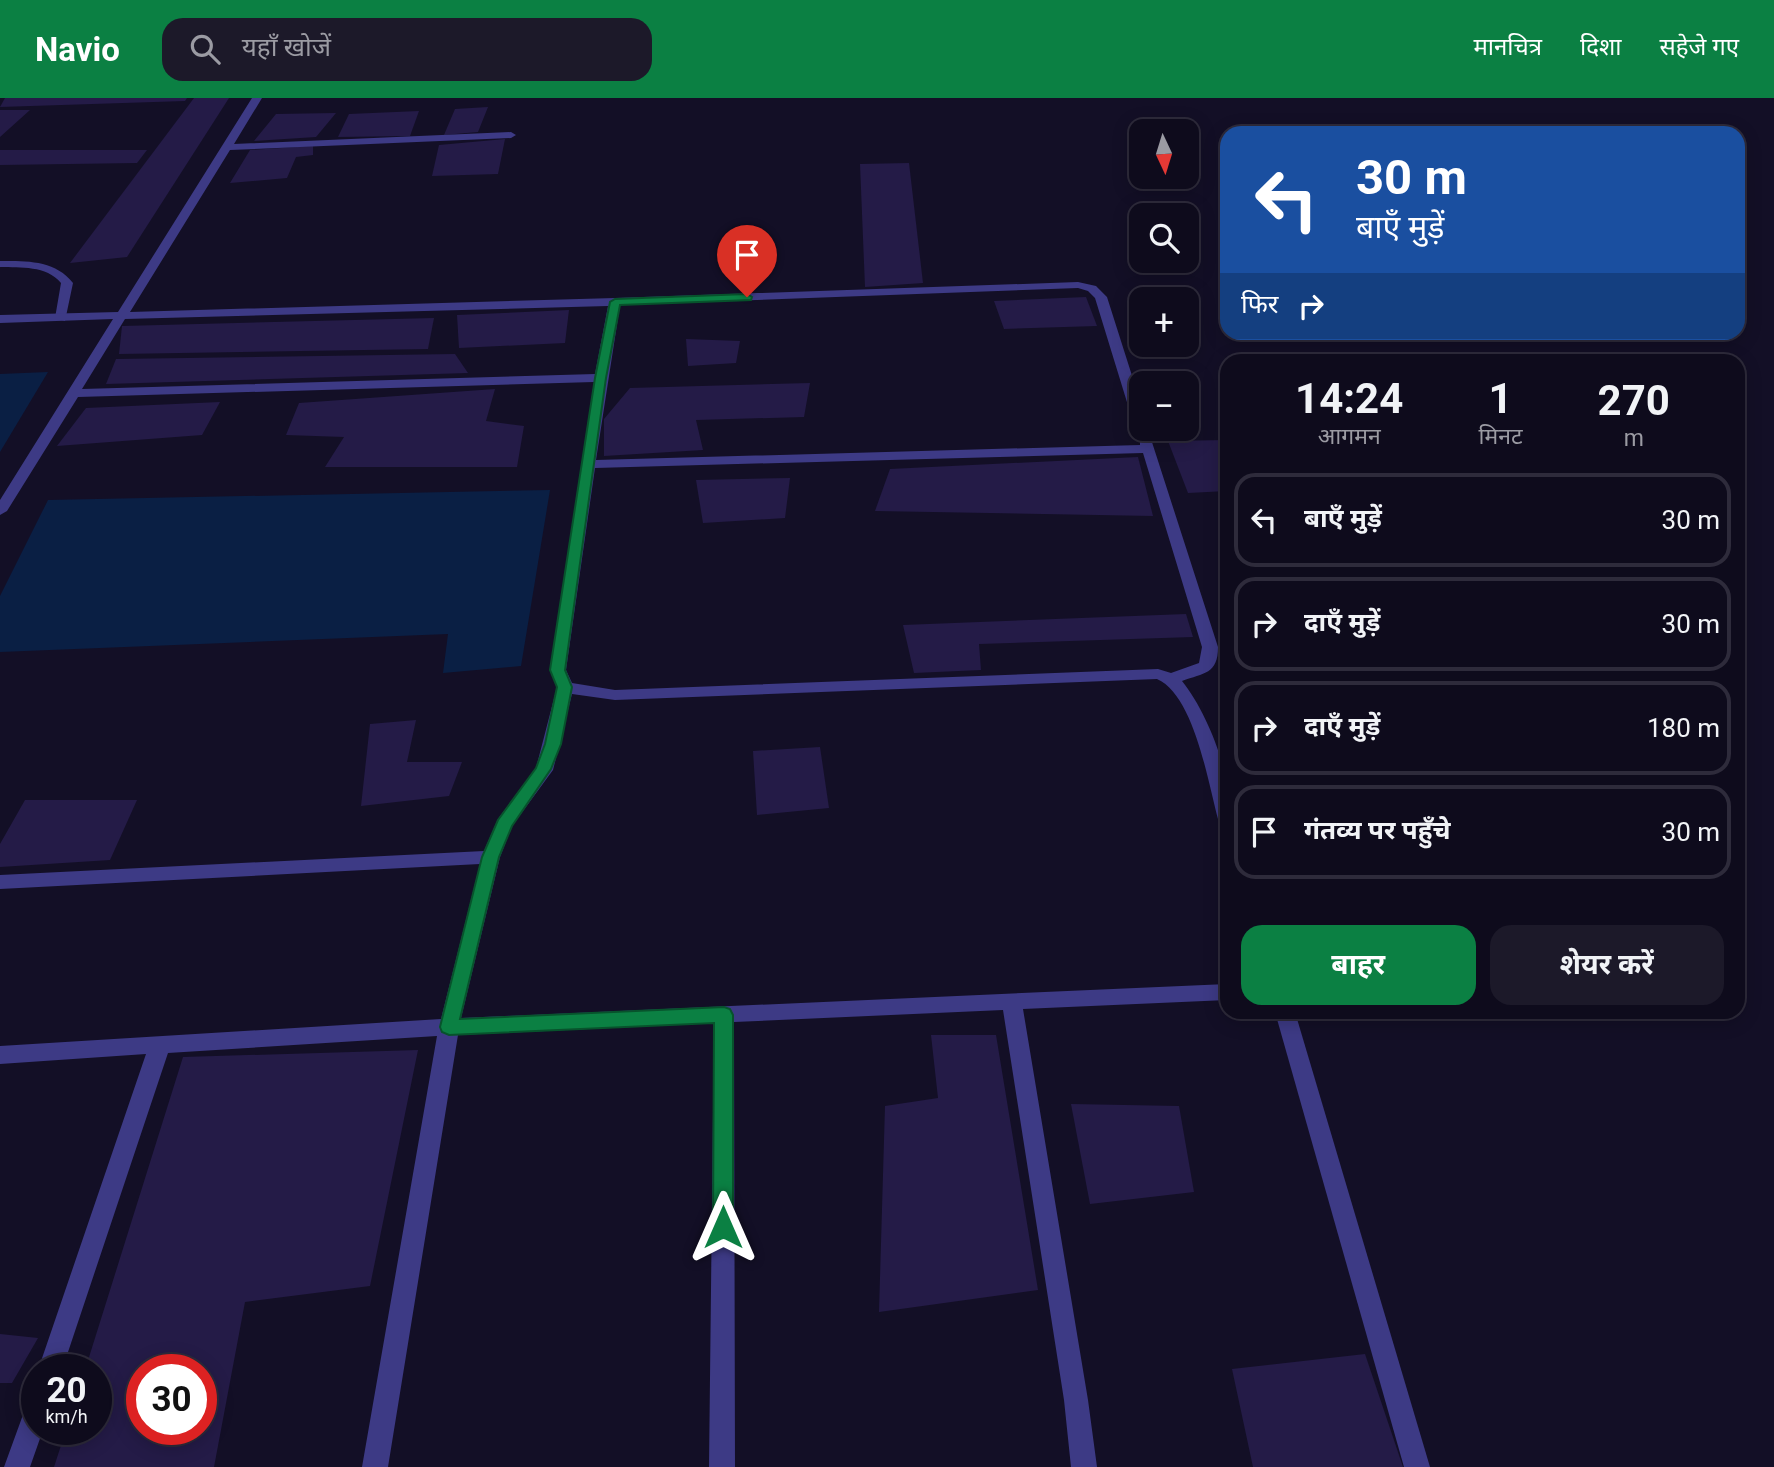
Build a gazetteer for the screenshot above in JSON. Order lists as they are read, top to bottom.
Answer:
{
  "north": "bottom",
  "page": {
    "header": "Navio",
    "search": "यहाँ खोजें",
    "nav": ["मानचित्र", "दिशा", "सहेजे गए"],
    "map_buttons": ["+", "−"],
    "turn": ["30 m", "बाएँ मुड़ें"],
    "then": "फिर",
    "eta": [
      "14:24",
      "आगमन",
      "1",
      "मिनट",
      "270",
      "m"
    ],
    "list": [
      {
        "name": "बाएँ मुड़ें",
        "value": "30 m"
      },
      {
        "name": "दाएँ मुड़ें",
        "value": "30 m"
      },
      {
        "name": "दाएँ मुड़ें",
        "value": "180 m"
      },
      {
        "name": "गंतव्य पर पहुँचे",
        "value": "30 m"
      }
    ],
    "buttons": ["बाहर", "शेयर करें"],
    "speed": "20 km/h",
    "limit": "30"
  }
}
